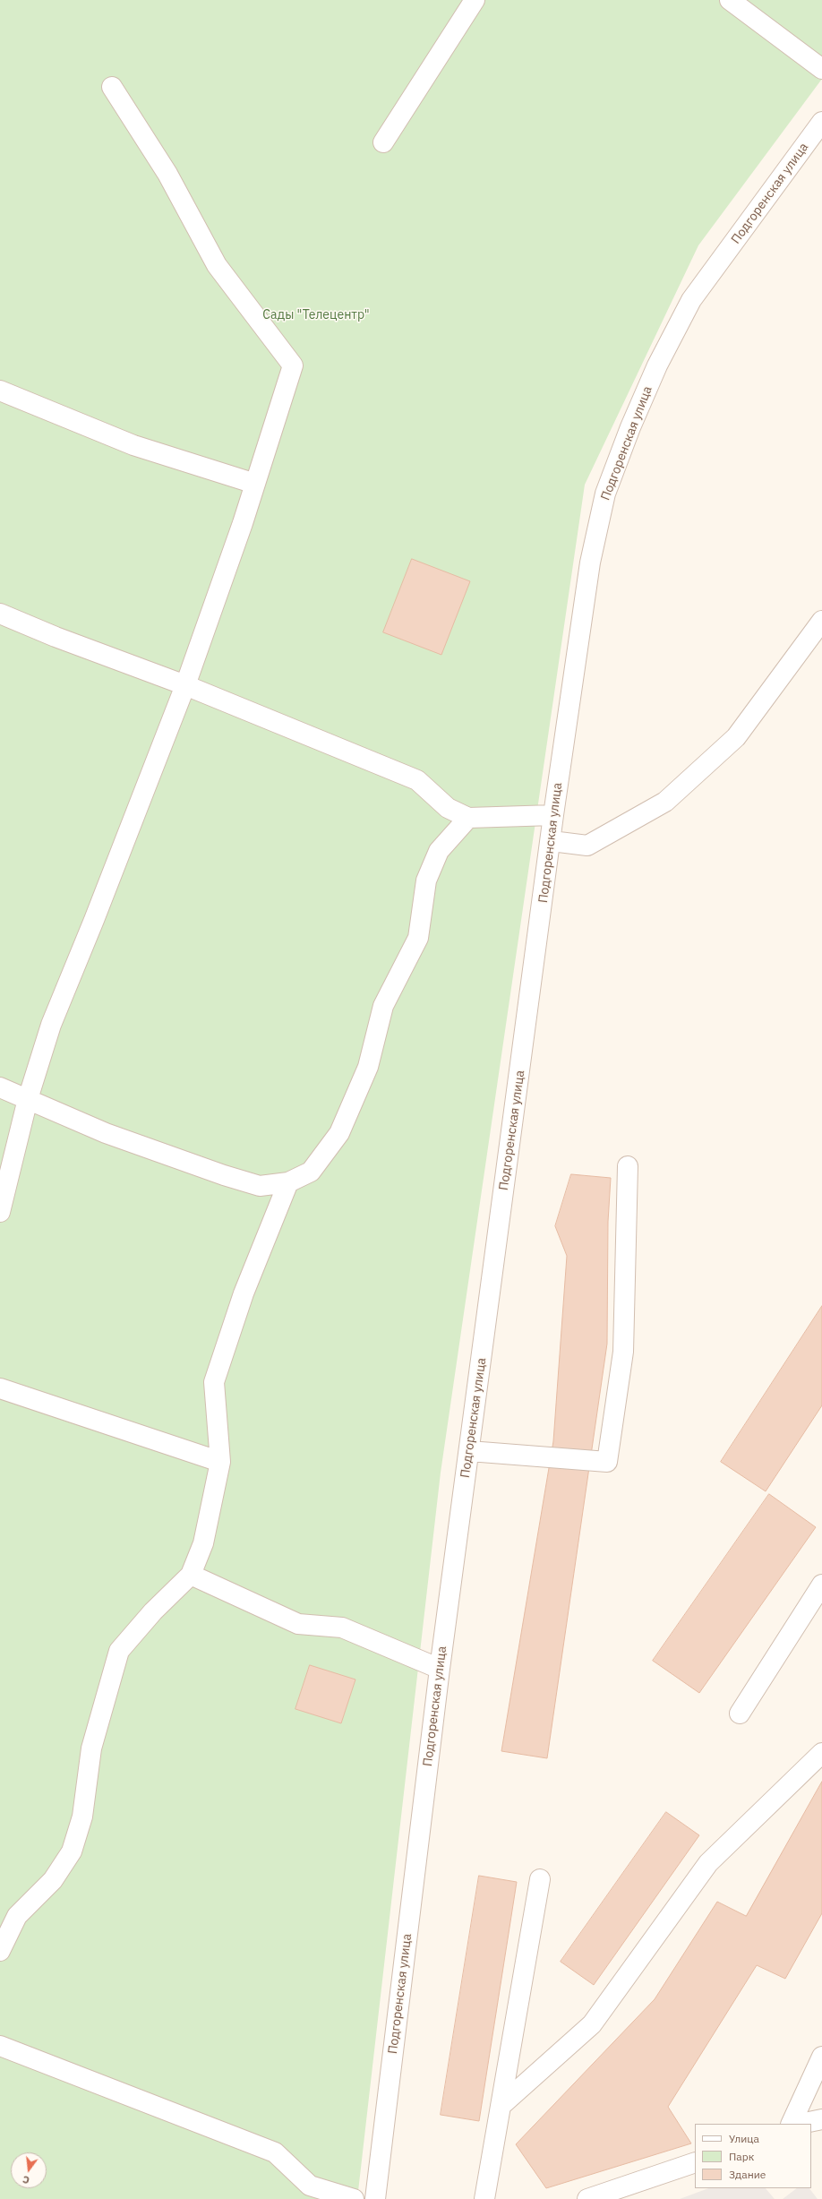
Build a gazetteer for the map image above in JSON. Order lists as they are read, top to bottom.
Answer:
{
  "streets": {
    "street": ["Подгоренская улица"]
  },
  "parks": ["Сады \"Телецентр\""],
  "legend": ["Улица", "Парк", "Здание"],
  "north": "bottom"
}
